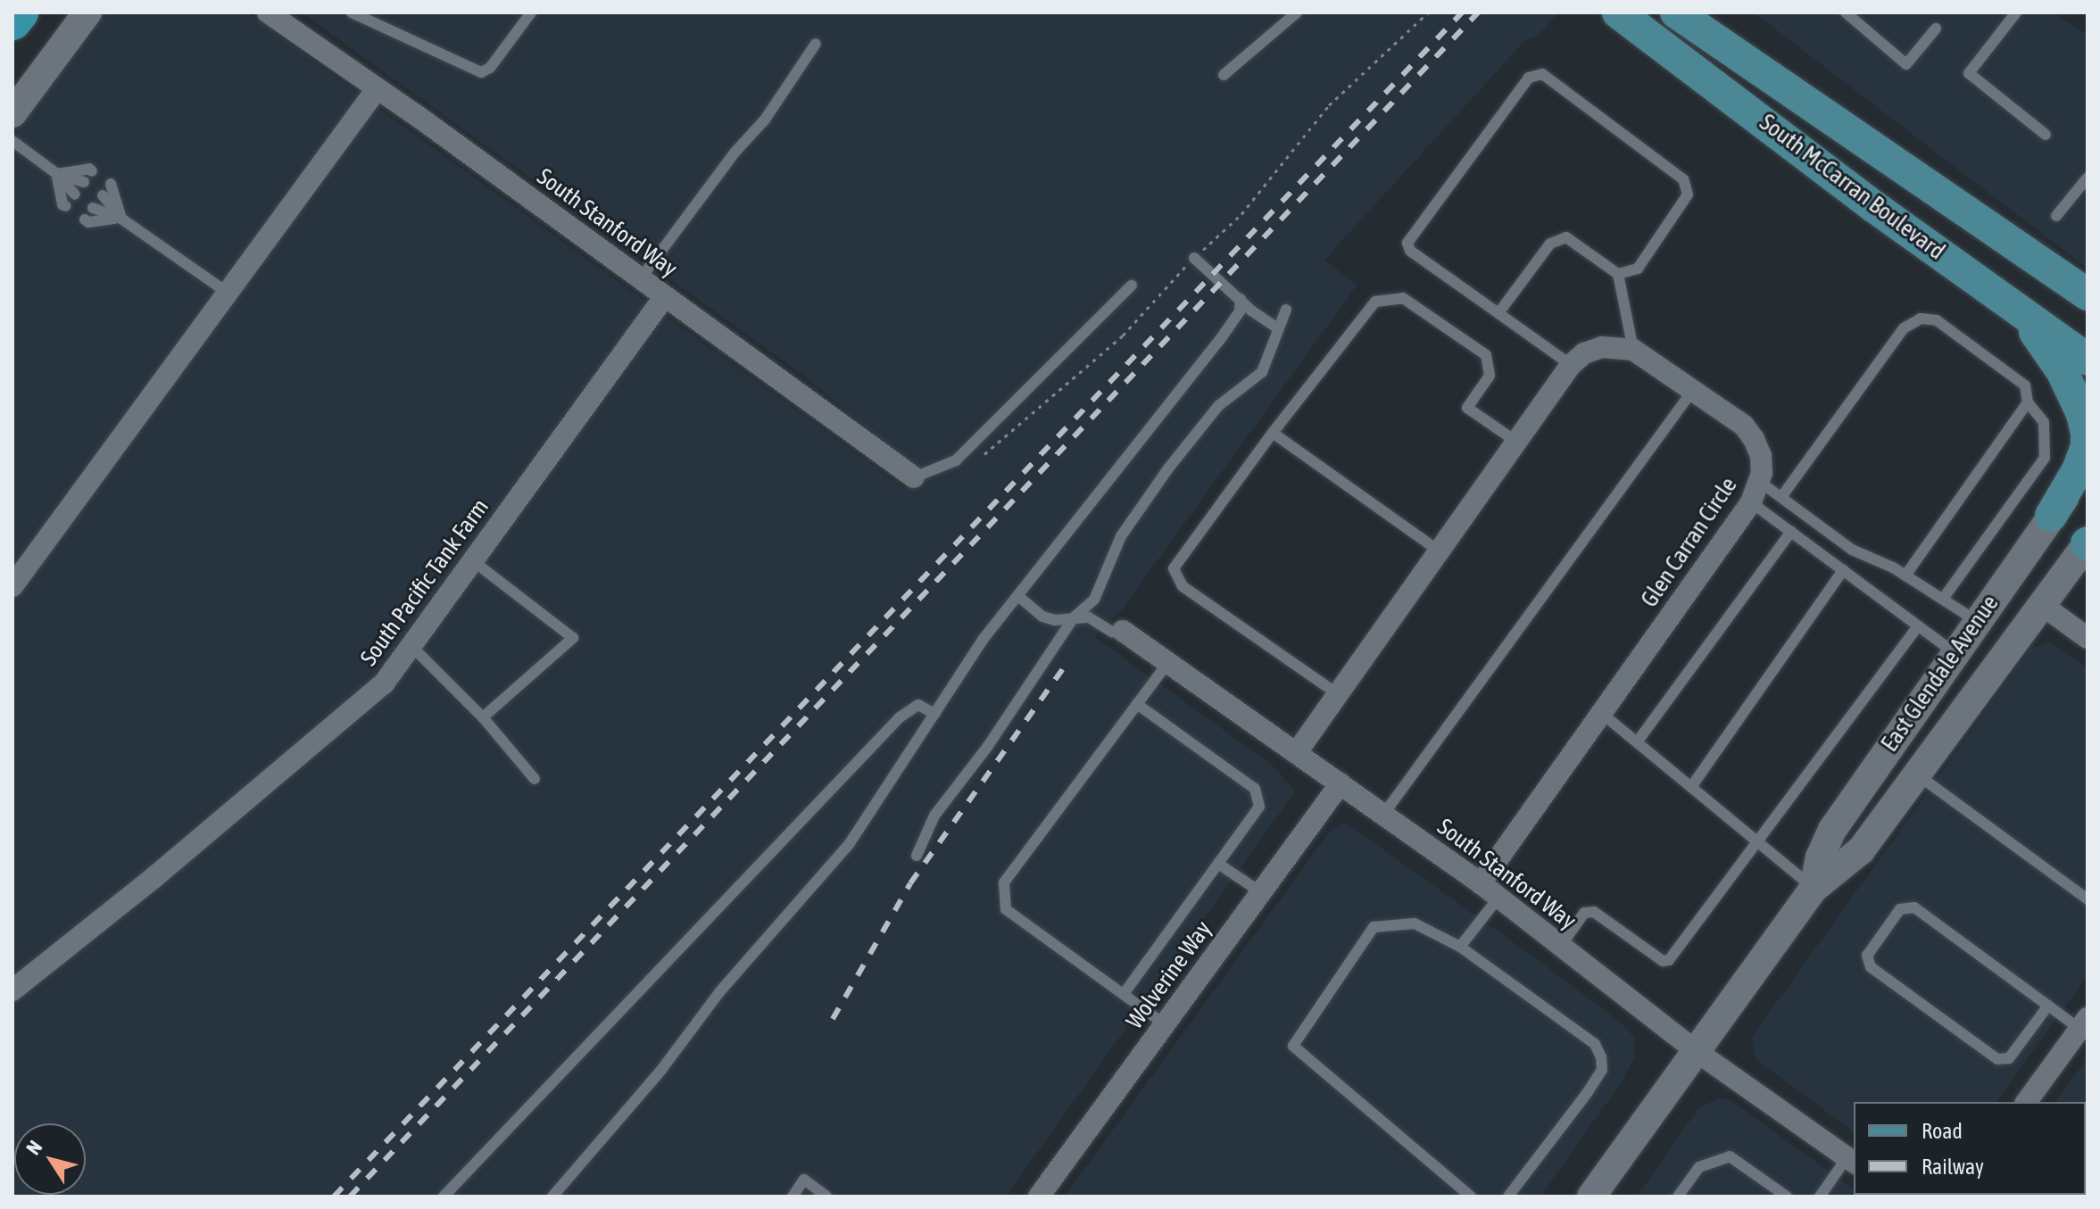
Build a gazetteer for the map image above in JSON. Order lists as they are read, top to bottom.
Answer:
{
  "streets": {
    "main road": ["South McCarran Boulevard", "East Glendale Avenue"],
    "street": [
      "South Stanford Way",
      "Glen Carran Circle",
      "South Pacific Tank Farm",
      "Wolverine Way"
    ]
  },
  "crossings": [
    ["South Stanford Way", "Glen Carran Circle"],
    ["South Stanford Way", "South Pacific Tank Farm"],
    ["South Stanford Way", "East Glendale Avenue"],
    ["South Stanford Way", "Wolverine Way"]
  ],
  "legend": ["Road", "Railway"],
  "north": "top left"
}
